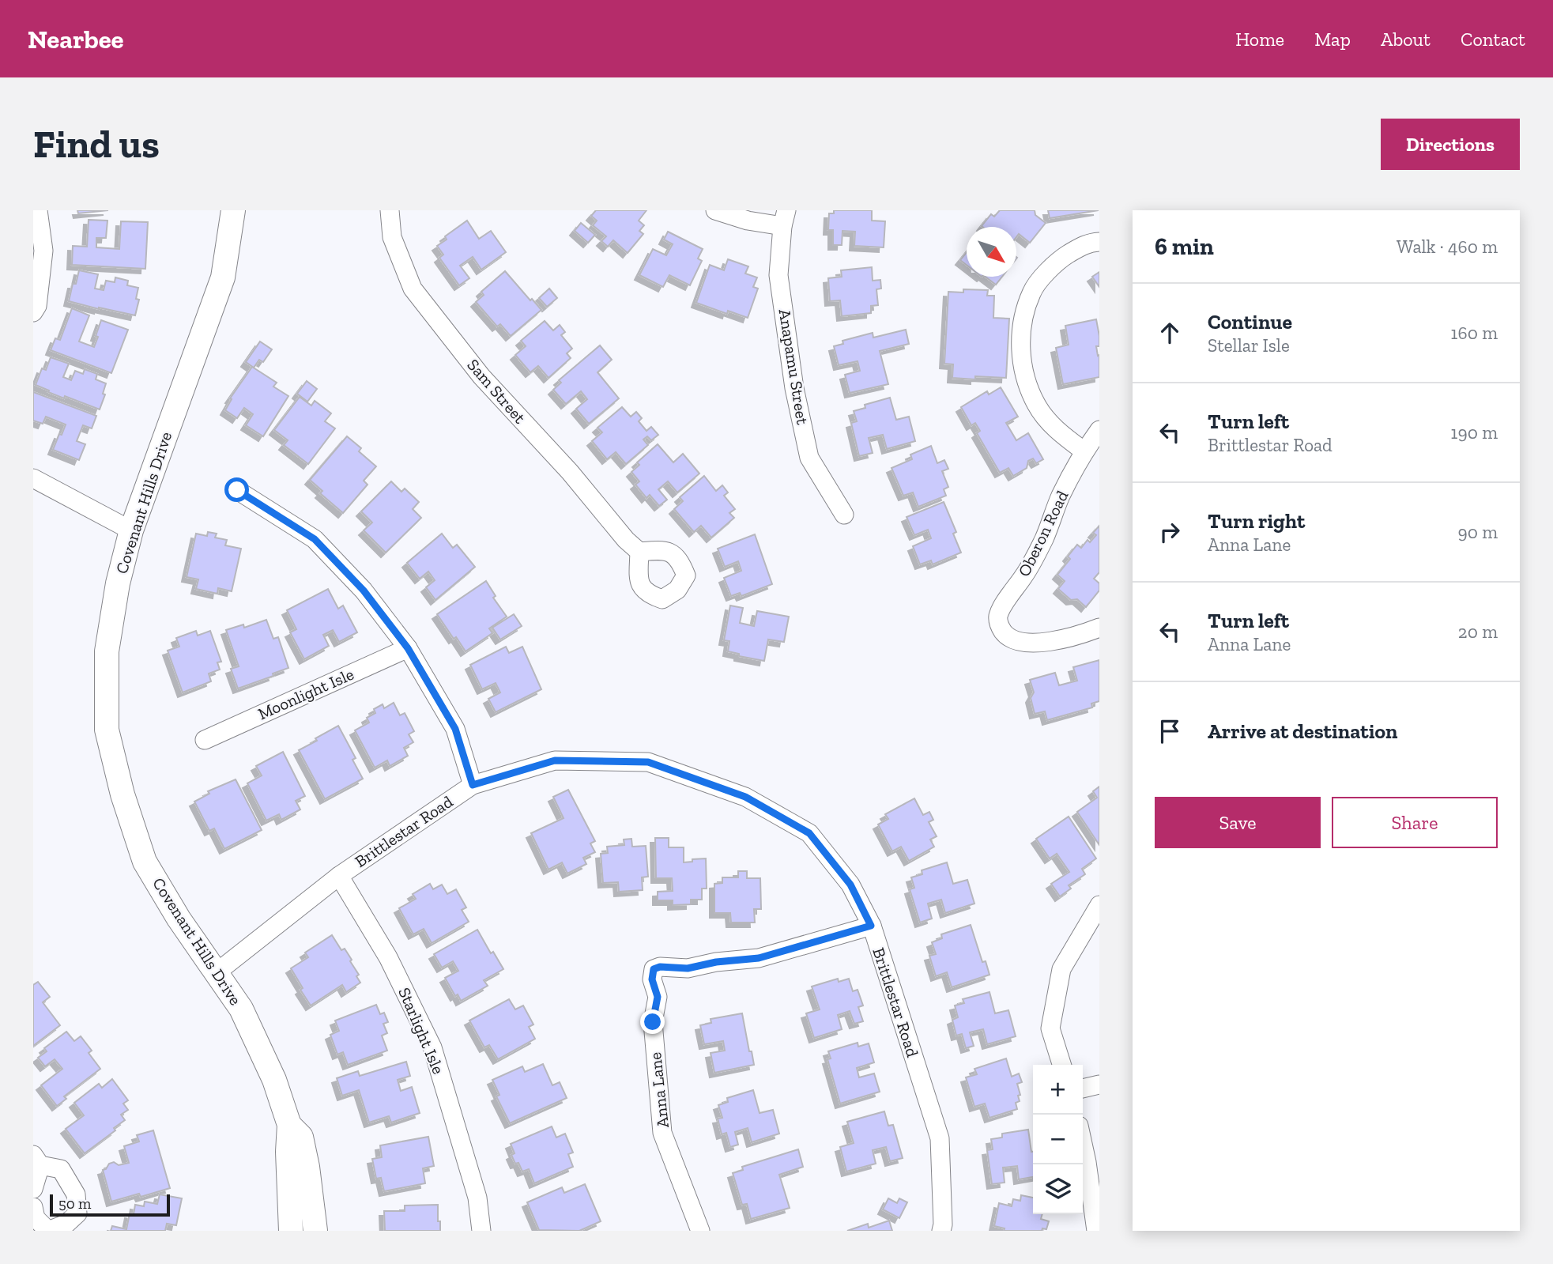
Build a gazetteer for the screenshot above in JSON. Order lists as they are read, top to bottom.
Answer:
{
  "streets": {
    "street": [
      "Anapamu Street",
      "Sam Street",
      "Covenant Hills Drive",
      "Oberon Road",
      "Moonlight Isle",
      "Brittlestar Road",
      "Starlight Isle",
      "Anna Lane"
    ]
  },
  "crossings": [
    ["Covenant Hills Drive", "Brittlestar Road"],
    ["Brittlestar Road", "Starlight Isle"],
    ["Brittlestar Road", "Anna Lane"]
  ],
  "scale_bar": "50 m",
  "north": "bottom right",
  "page": {
    "header": "Nearbee",
    "nav": [
      "Home",
      "Map",
      "About",
      "Contact"
    ],
    "buttons": [
      "Directions",
      ["Save", "Share"]
    ],
    "title": "Find us",
    "heading": ["6 min", "Walk · 460 m"],
    "list": [
      ["Continue", "Stellar Isle", "160 m"],
      ["Turn left", "Brittlestar Road", "190 m"],
      ["Turn right", "Anna Lane", "90 m"],
      ["Turn left", "Anna Lane", "20 m"],
      "Arrive at destination"
    ],
    "map_buttons": ["+", "−"],
    "scale": "50 m"
  }
}
